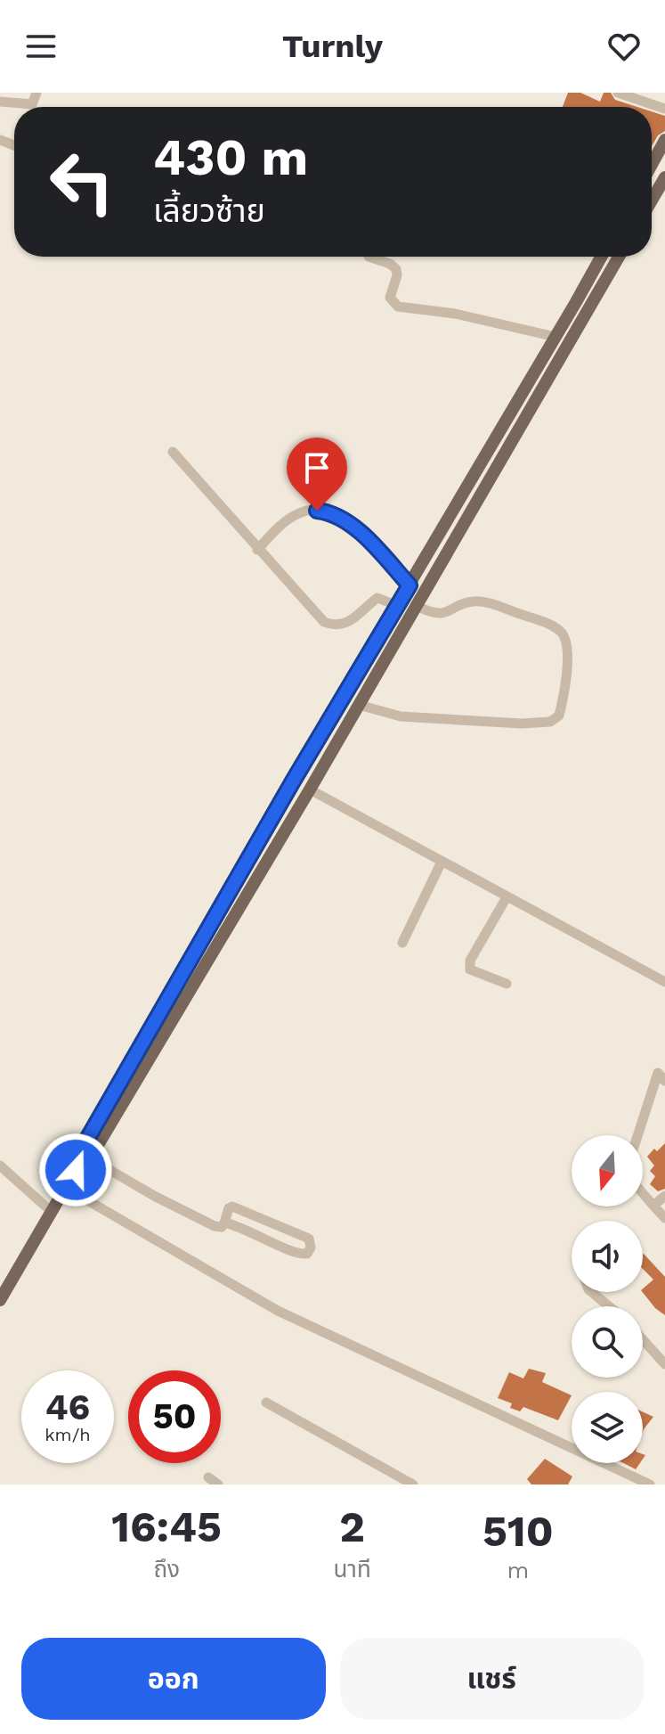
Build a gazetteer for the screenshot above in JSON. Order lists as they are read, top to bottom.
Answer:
{
  "north": "bottom",
  "page": {
    "header": "Turnly",
    "turn": ["430 m", "เลี้ยวซ้าย"],
    "speed": "46 km/h",
    "limit": "50",
    "eta": [
      "16:45",
      "ถึง",
      "2",
      "นาที",
      "510",
      "m"
    ],
    "buttons": ["ออก", "แชร์"]
  }
}
